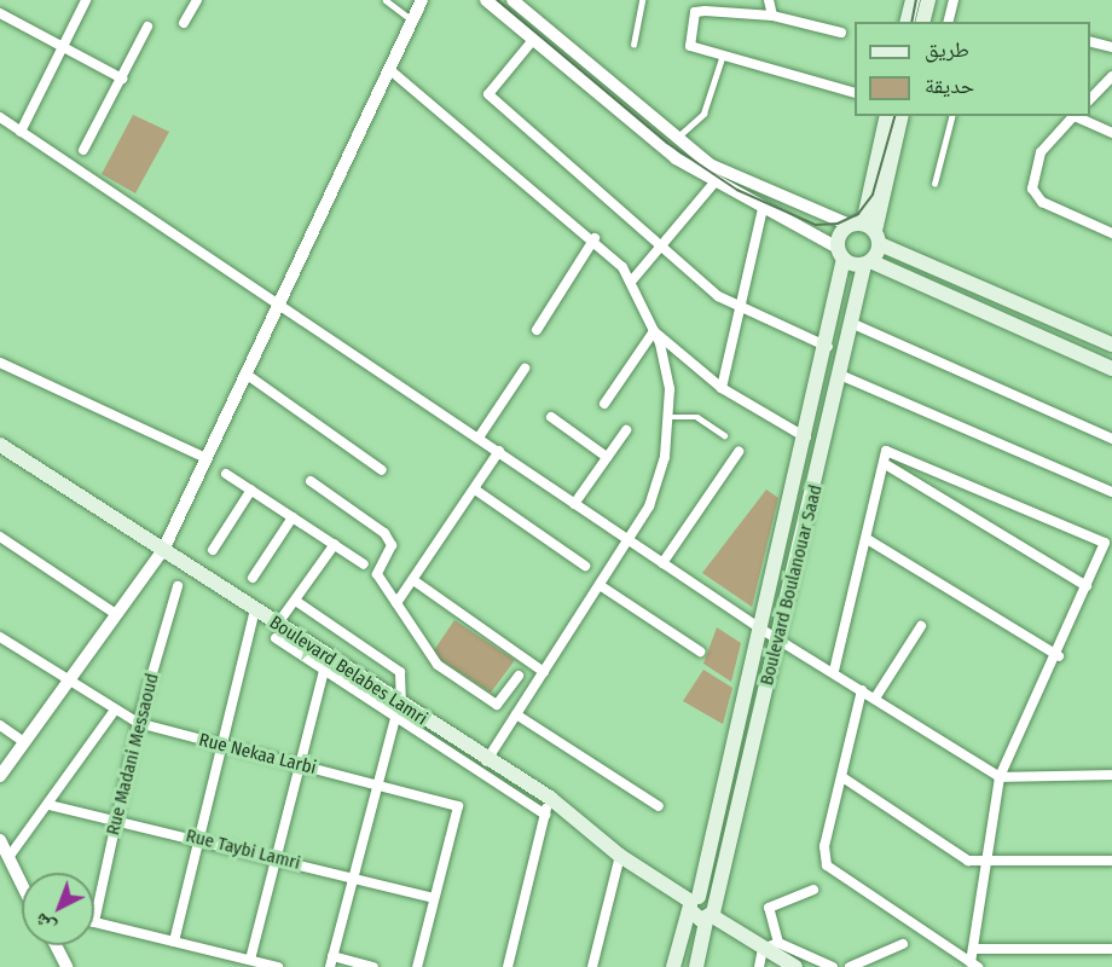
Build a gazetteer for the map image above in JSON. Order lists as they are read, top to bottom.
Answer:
{
  "streets": {
    "main road": ["Boulevard Boulanouar Saad", "Boulevard Belabes Lamri"],
    "street": ["Rue Madani Messaoud", "Rue Nekaa Larbi", "Rue Taybi Lamri"]
  },
  "crossings": [
    ["Boulevard Boulanouar Saad", "Boulevard Belabes Lamri"],
    ["Rue Madani Messaoud", "Rue Nekaa Larbi"],
    ["Rue Madani Messaoud", "Rue Taybi Lamri"],
    ["Rue Nekaa Larbi", "Rue Taybi Lamri"]
  ],
  "legend": ["طريق", "حديقة"],
  "north": "bottom left"
}
